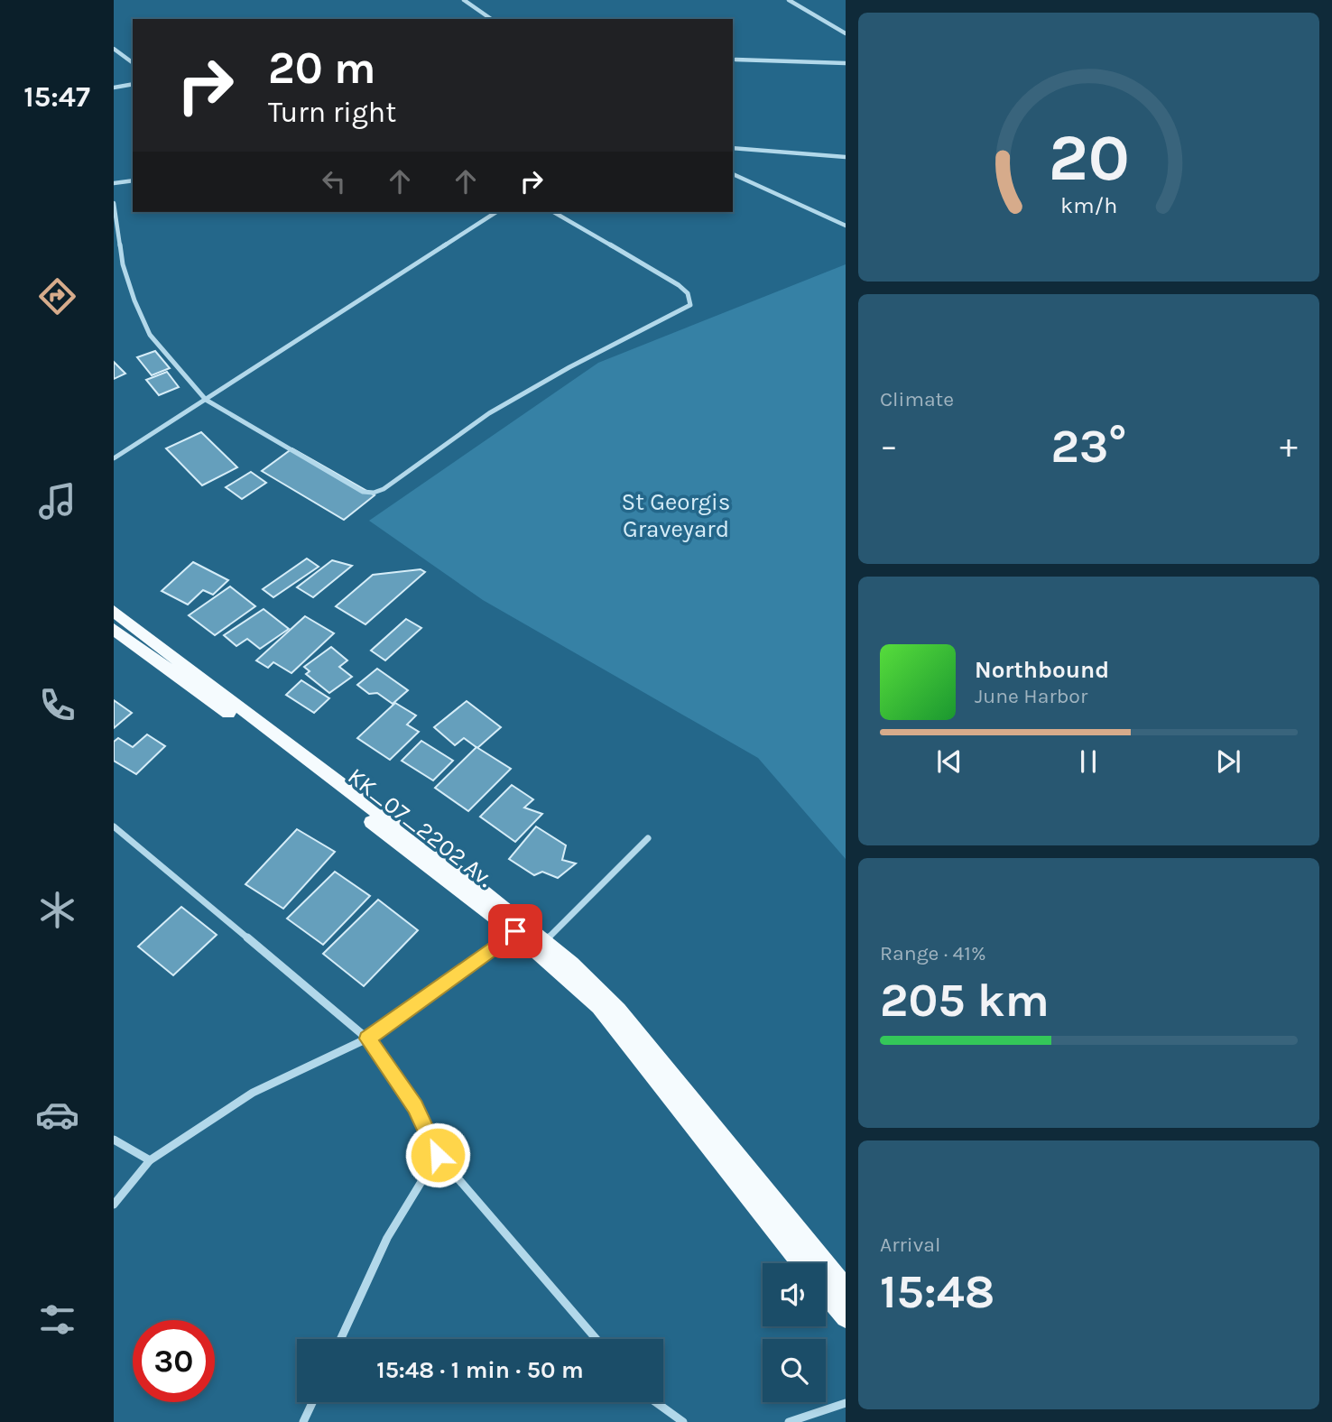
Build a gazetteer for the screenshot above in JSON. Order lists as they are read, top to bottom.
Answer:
{
  "streets": {
    "main road": ["KK_07_2202 Av."]
  },
  "parks": ["St Georgis Graveyard"],
  "page": {
    "tabs": "15:47",
    "turn": ["20 m", "Turn right"],
    "tile": [
      "Climate",
      ["Range · 41%", "205 km"],
      ["Arrival", "15:48"]
    ],
    "heat": ["−", "23°", "+"],
    "song": ["Northbound", "June Harbor"],
    "limit": "30",
    "trip": "15:48 · 1 min · 50 m",
    "gauge": ["20", "km/h"]
  }
}
